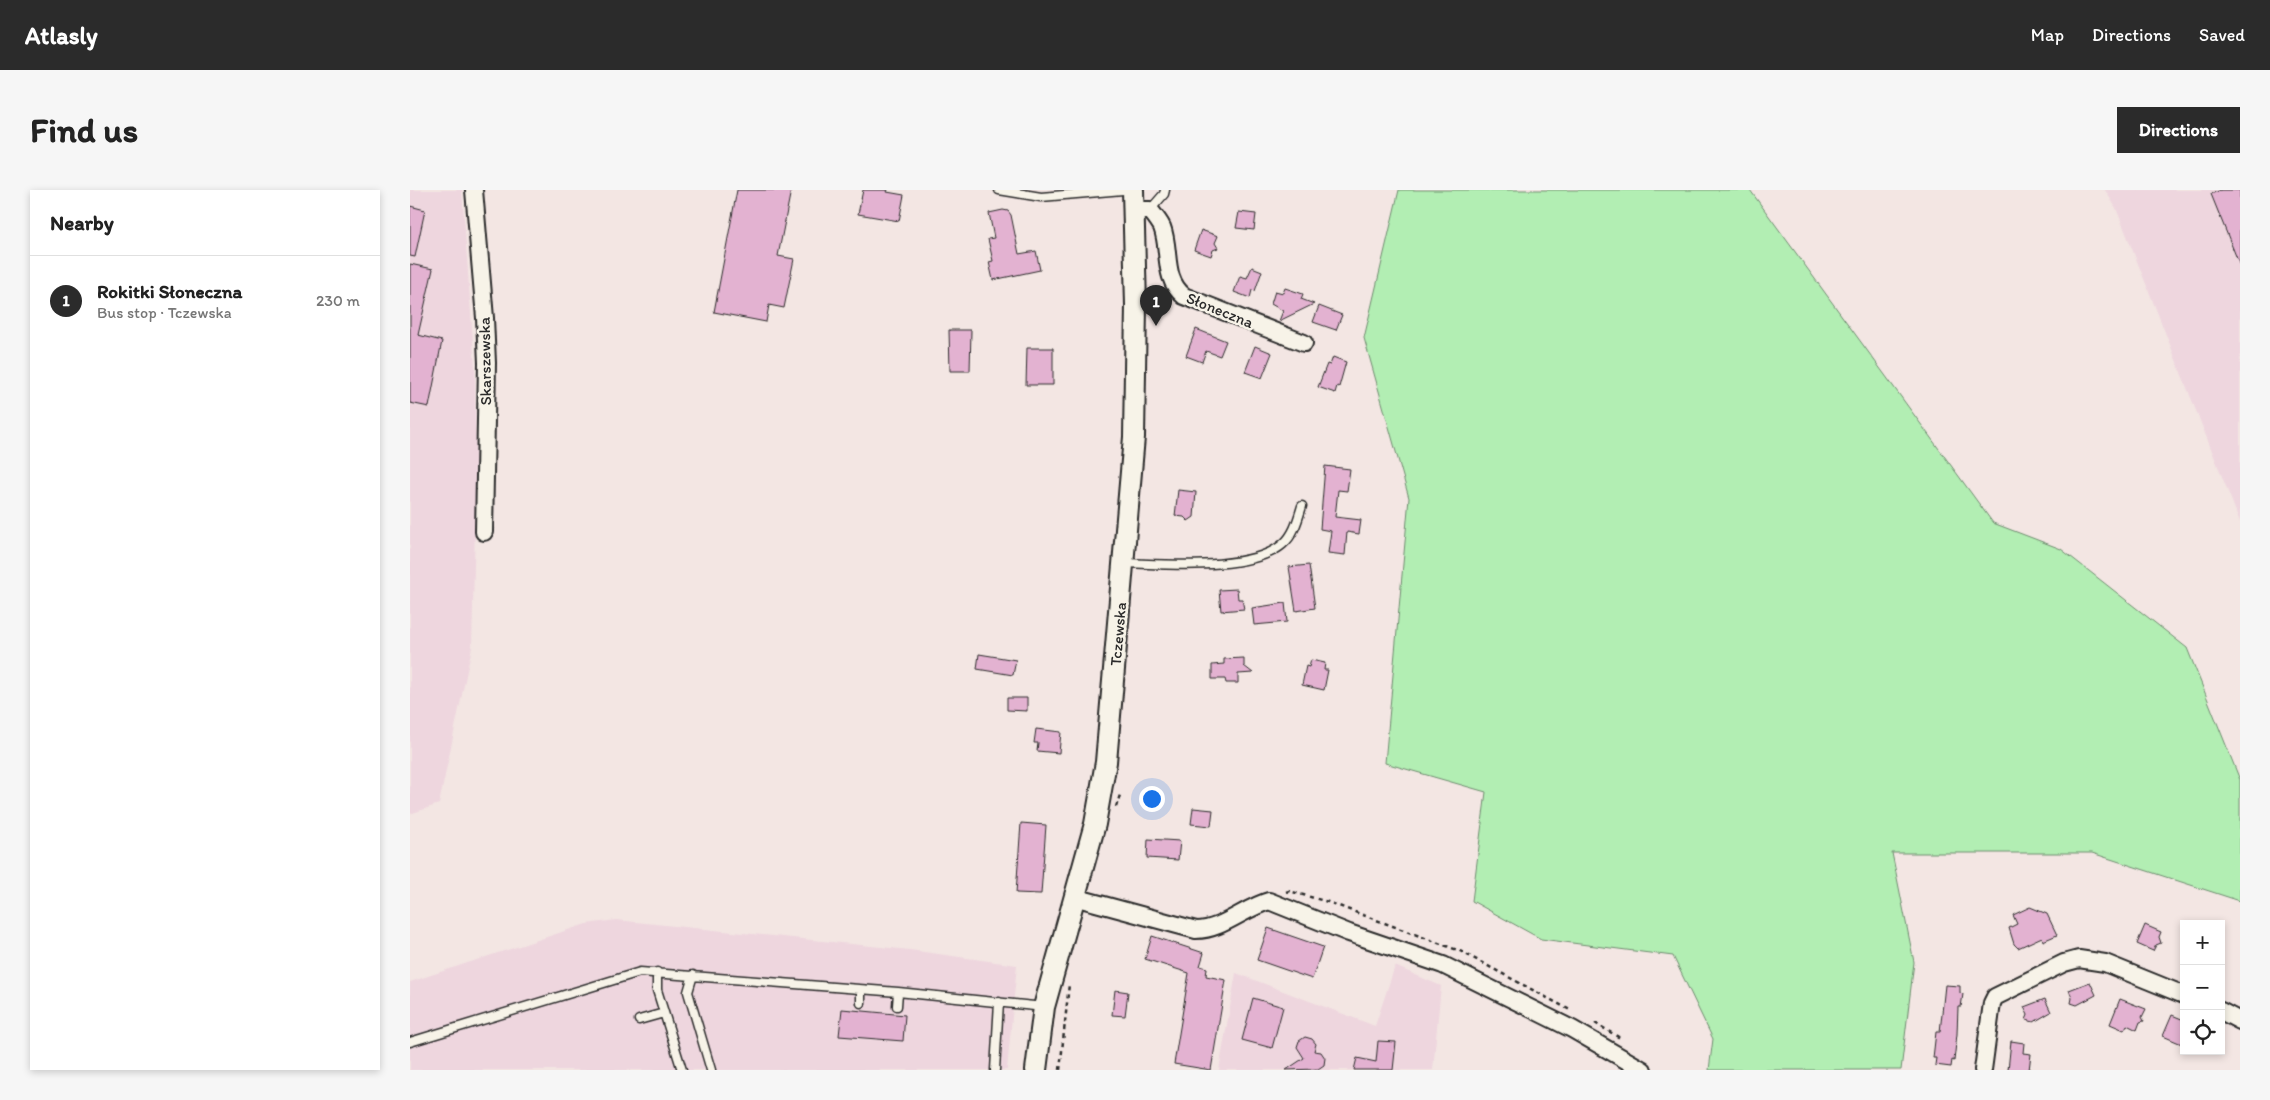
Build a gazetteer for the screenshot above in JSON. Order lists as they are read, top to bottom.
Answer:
{
  "streets": {
    "street": ["Słoneczna", "Skarszewska", "Tczewska"]
  },
  "crossings": [
    ["Słoneczna", "Tczewska"]
  ],
  "page": {
    "header": "Atlasly",
    "nav": ["Map", "Directions", "Saved"],
    "buttons": "Directions",
    "title": "Find us",
    "heading": "Nearby",
    "list": [
      {
        "mark": "1",
        "name": "Rokitki Słoneczna",
        "note": "Bus stop · Tczewska",
        "value": "230 m"
      }
    ],
    "pins": "1",
    "map_buttons": ["+", "−"]
  }
}
